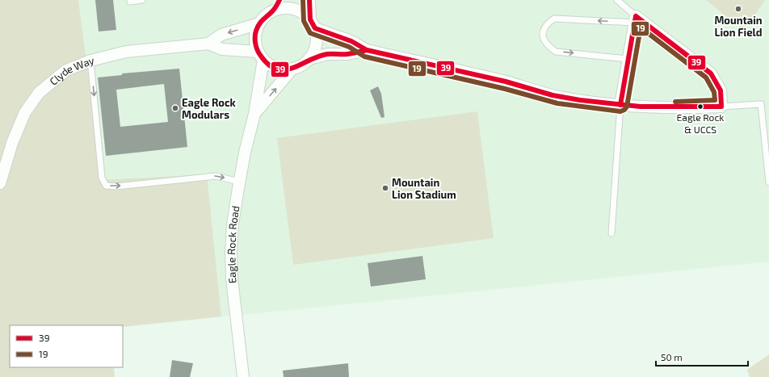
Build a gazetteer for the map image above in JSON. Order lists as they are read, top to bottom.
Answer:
{
  "streets": {
    "street": ["Clyde Way", "Eagle Rock Road"]
  },
  "places": [
    "Mountain Lion Field",
    "Eagle Rock & UCCS",
    "Eagle Rock Modulars",
    "Mountain Lion Stadium"
  ],
  "lines": ["transit line 39", "transit line 19"],
  "legend": ["39", "19"],
  "scale_bar": "50 m"
}
